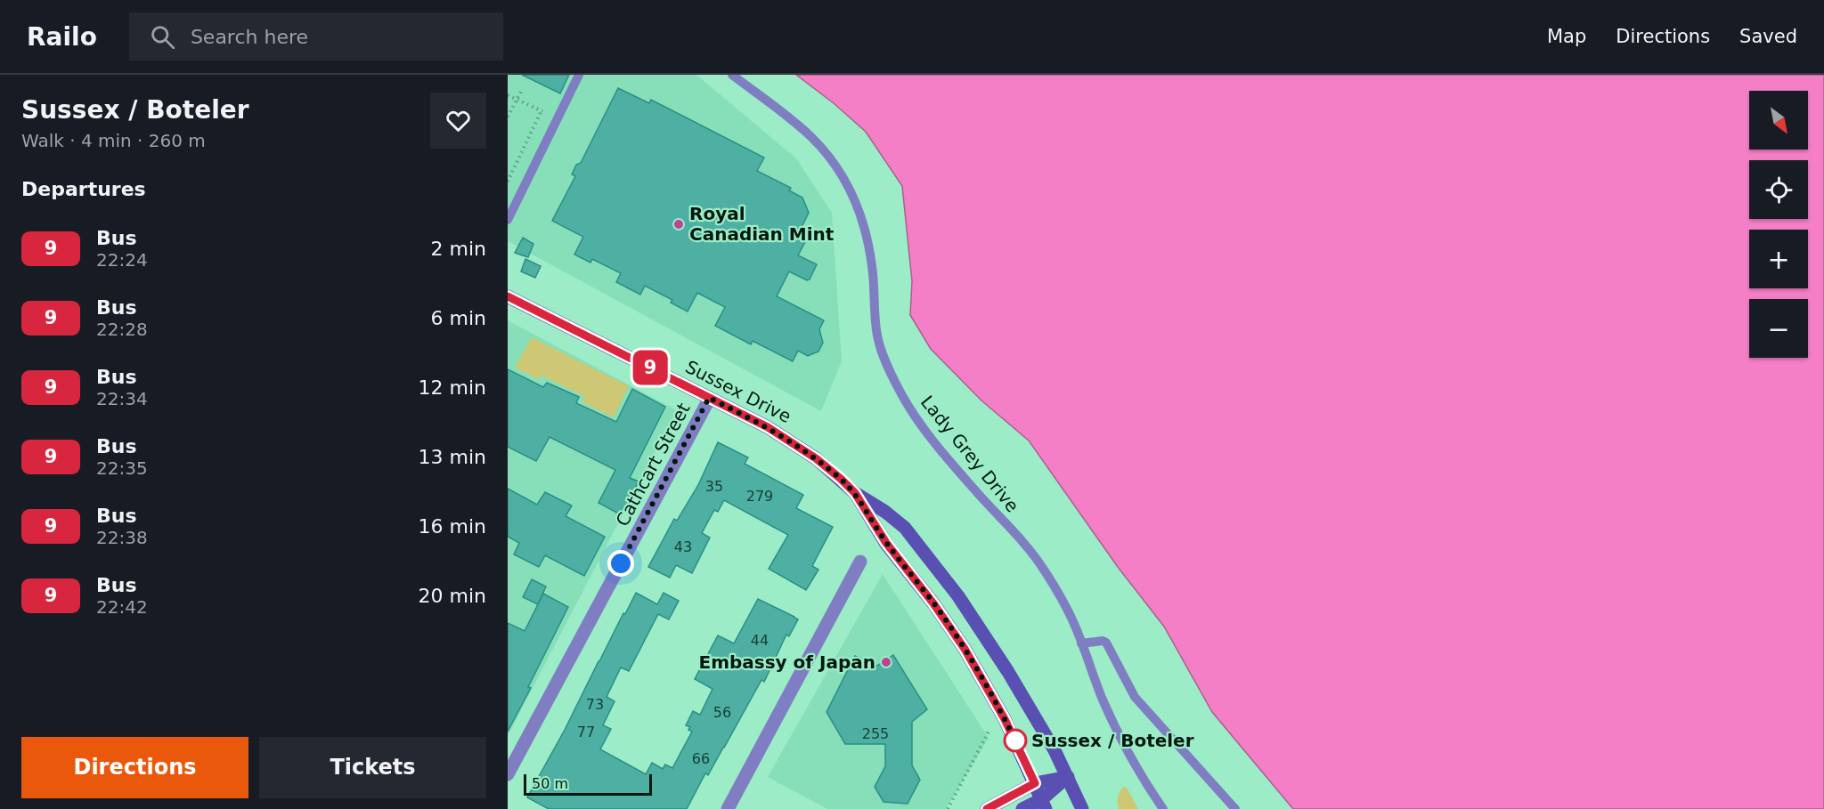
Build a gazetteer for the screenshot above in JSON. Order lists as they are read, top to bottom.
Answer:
{
  "streets": {
    "main road": ["Sussex Drive"],
    "street": ["Cathcart Street"],
    "lane": ["Lady Grey Drive"]
  },
  "crossings": [
    ["Sussex Drive", "Cathcart Street"]
  ],
  "places": ["Royal Canadian Mint", "Embassy of Japan", "Sussex / Boteler"],
  "lines": ["bus line 9"],
  "house_numbers": [
    "35",
    "279",
    "43",
    "44",
    "73",
    "56",
    "77",
    "255",
    "66"
  ],
  "scale_bar": "50 m",
  "north": "bottom right",
  "page": {
    "header": "Railo",
    "search": "Search here",
    "nav": ["Map", "Directions", "Saved"],
    "heading": [
      ["Sussex / Boteler", "Walk · 4 min · 260 m"],
      "Departures"
    ],
    "on_map": "9",
    "map_buttons": ["+", "−"],
    "list": [
      {
        "mark": "9",
        "name": "Bus",
        "note": "22:24",
        "value": "2 min"
      },
      {
        "mark": "9",
        "name": "Bus",
        "note": "22:28",
        "value": "6 min"
      },
      {
        "mark": "9",
        "name": "Bus",
        "note": "22:34",
        "value": "12 min"
      },
      {
        "mark": "9",
        "name": "Bus",
        "note": "22:35",
        "value": "13 min"
      },
      {
        "mark": "9",
        "name": "Bus",
        "note": "22:38",
        "value": "16 min"
      },
      {
        "mark": "9",
        "name": "Bus",
        "note": "22:42",
        "value": "20 min"
      }
    ],
    "buttons": ["Directions", "Tickets"],
    "scale": "50 m"
  }
}
